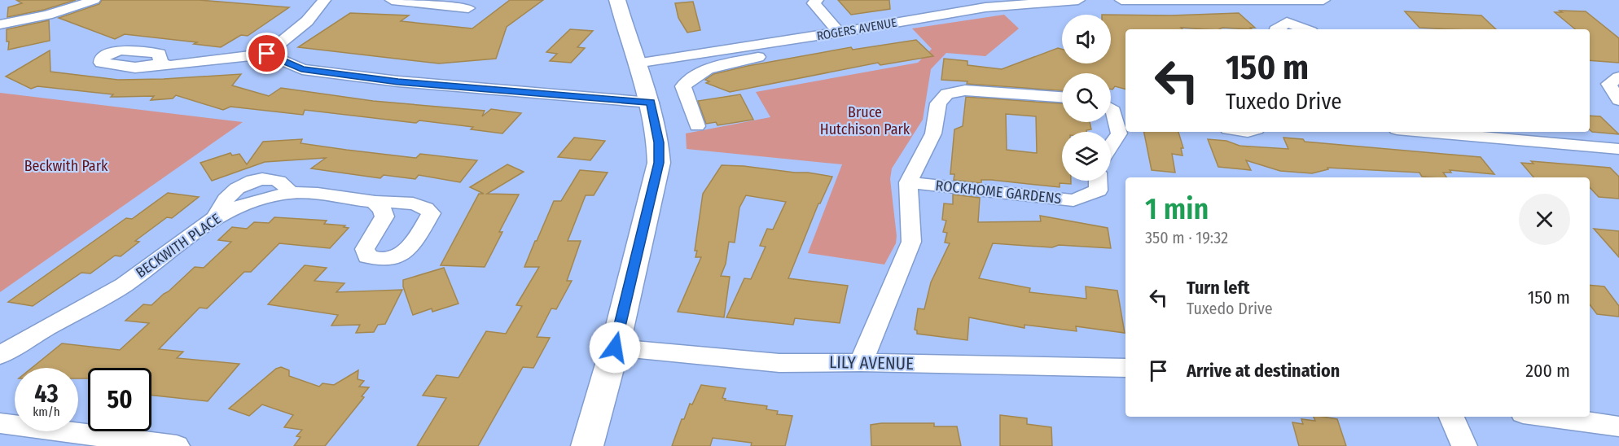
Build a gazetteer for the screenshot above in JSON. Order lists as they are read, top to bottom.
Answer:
{
  "streets": {
    "street": [
      "ROGERS AVENUE",
      "ROCKHOME GARDENS",
      "BECKWITH PLACE",
      "LILY AVENUE"
    ]
  },
  "parks": ["Bruce Hutchison Park", "Beckwith Park"],
  "page": {
    "turn": ["150 m", "Tuxedo Drive"],
    "heading": ["1 min", "350 m · 19:32"],
    "list": [
      {
        "name": "Turn left",
        "note": "Tuxedo Drive",
        "value": "150 m"
      },
      {
        "name": "Arrive at destination",
        "value": "200 m"
      }
    ],
    "speed": "43 km/h",
    "limit": "50"
  }
}
